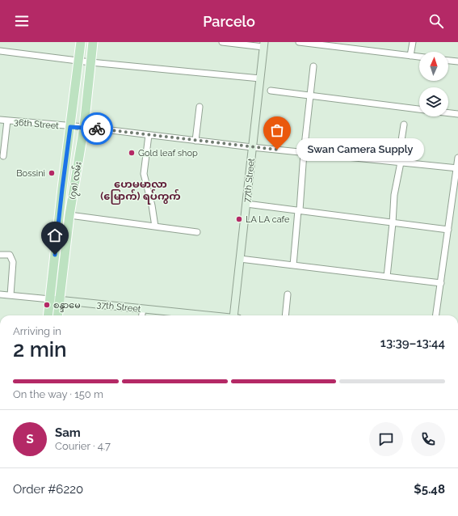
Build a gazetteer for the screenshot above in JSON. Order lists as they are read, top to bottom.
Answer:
{
  "streets": {
    "main road": ["(၇၈) လမ်း"],
    "street": ["36th Street", "77th Street", "37th Street"]
  },
  "crossings": [
    ["36th Street", "(၇၈) လမ်း"],
    ["36th Street", "77th Street"],
    ["(၇၈) လမ်း", "37th Street"]
  ],
  "districts": ["ဟေမမာလာ (မြောက်) ရပ်ကွက်"],
  "places": [
    "Swan Camera Supply",
    "Gold leaf shop",
    "Bossini",
    "LA LA cafe",
    "စန္ဒာမေ"
  ],
  "north": "top",
  "page": {
    "header": "Parcelo",
    "bubble": "Swan Camera Supply",
    "heading": ["2 min", "Arriving in", "13:39–13:44"],
    "panel": [
      "Sam",
      "Courier · 4.7",
      "Order #6220",
      "$5.48"
    ],
    "bar": "On the way · 150 m",
    "round": "S"
  }
}
